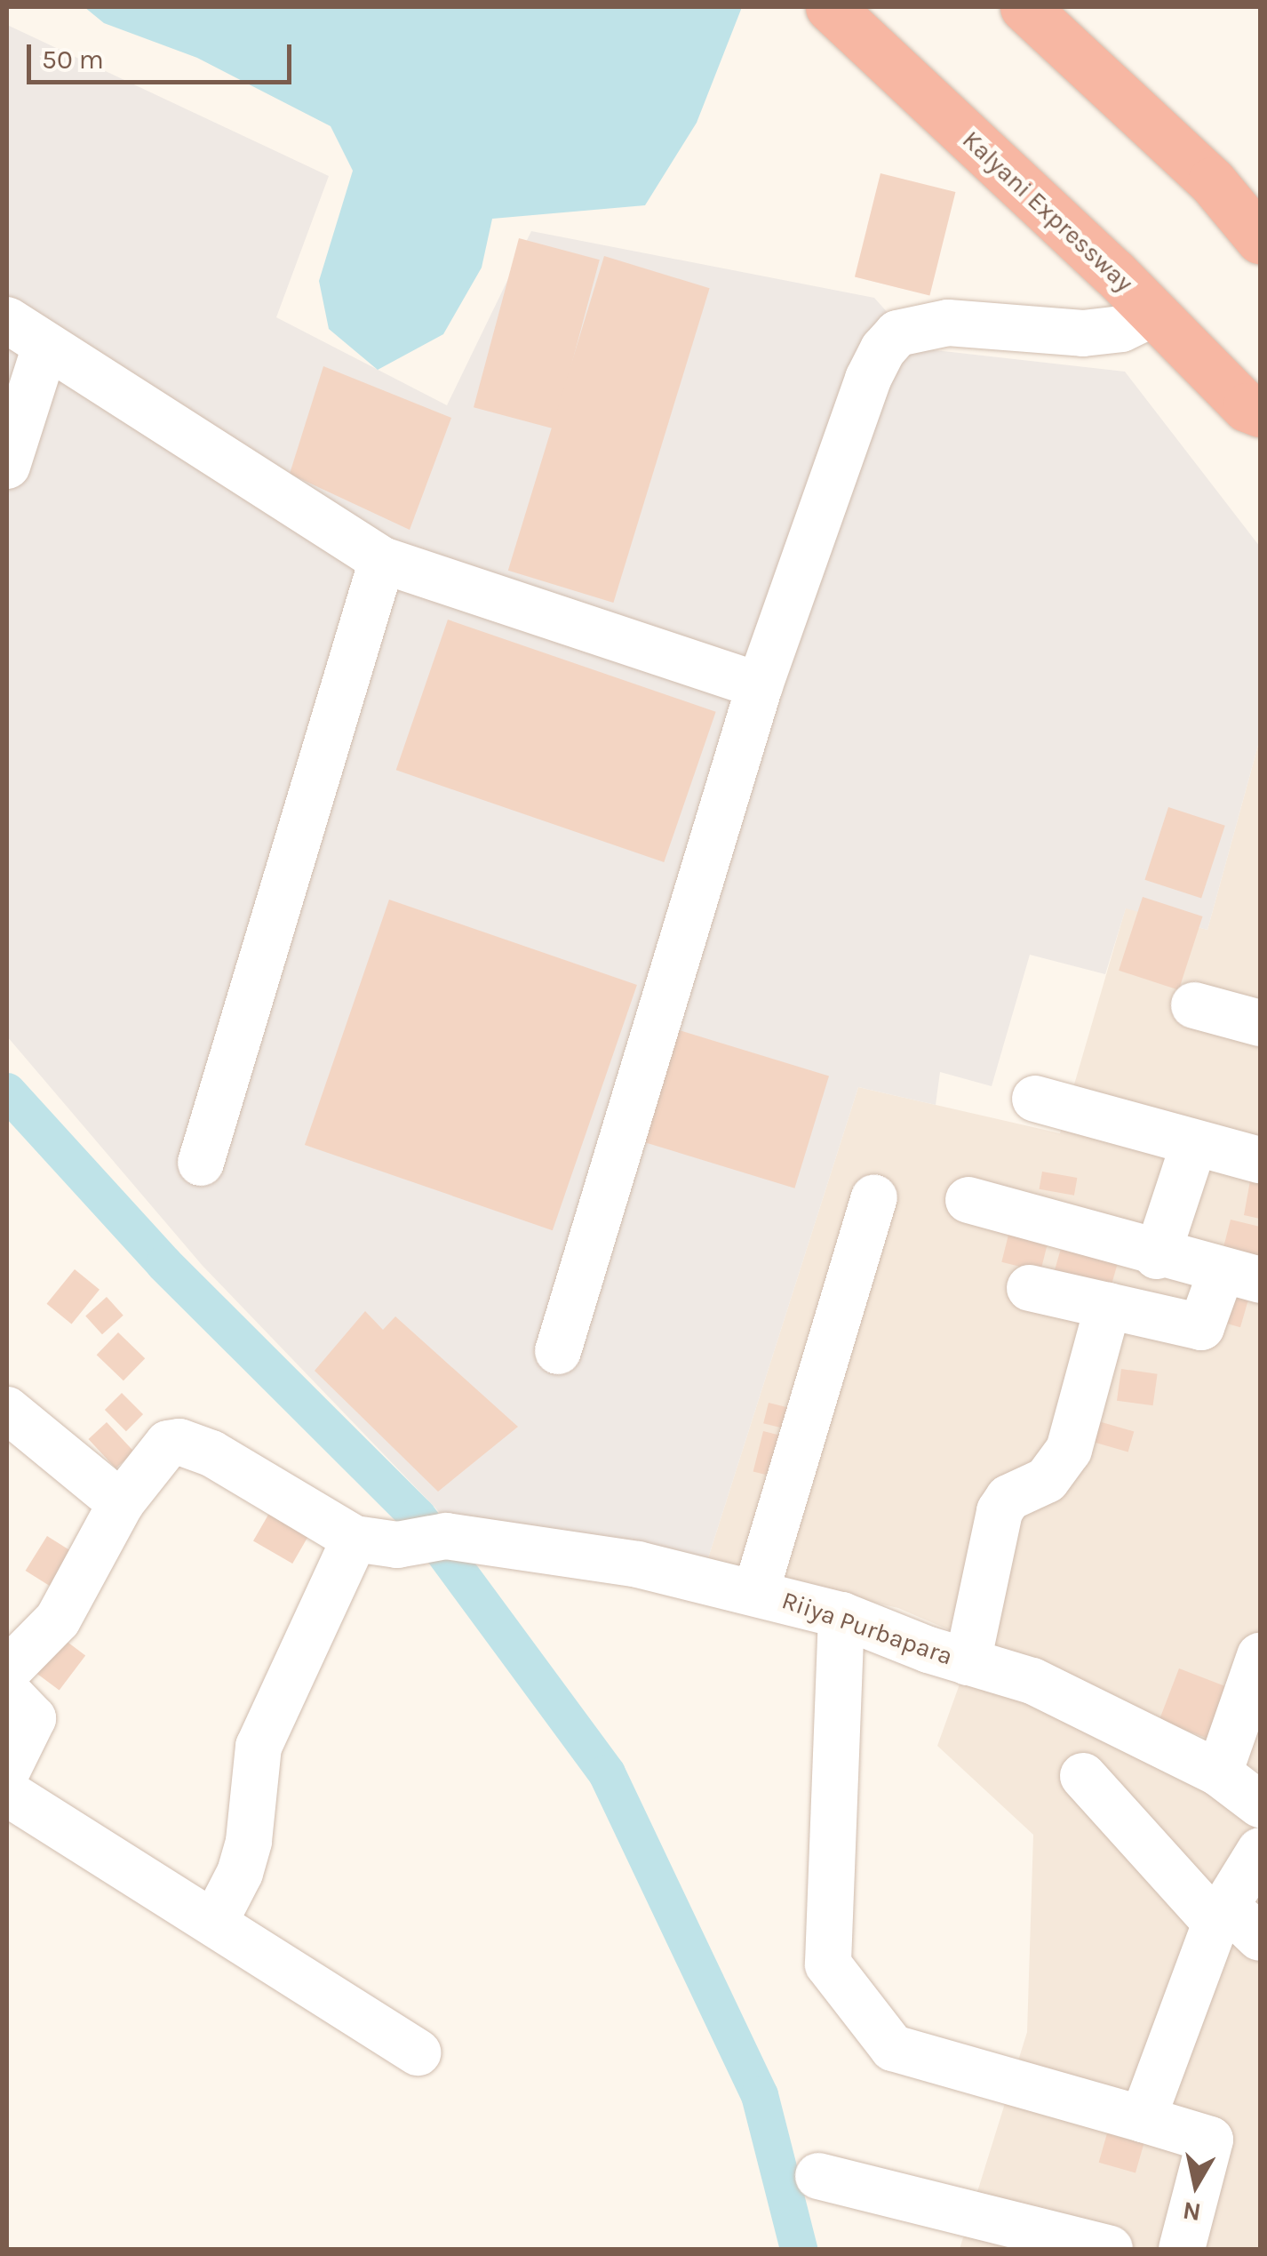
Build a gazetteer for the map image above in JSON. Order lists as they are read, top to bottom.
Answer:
{
  "streets": {
    "highway": ["Kalyani Expressway"],
    "street": ["Riiya Purbapara"]
  },
  "scale_bar": "50 m",
  "north": "bottom"
}
